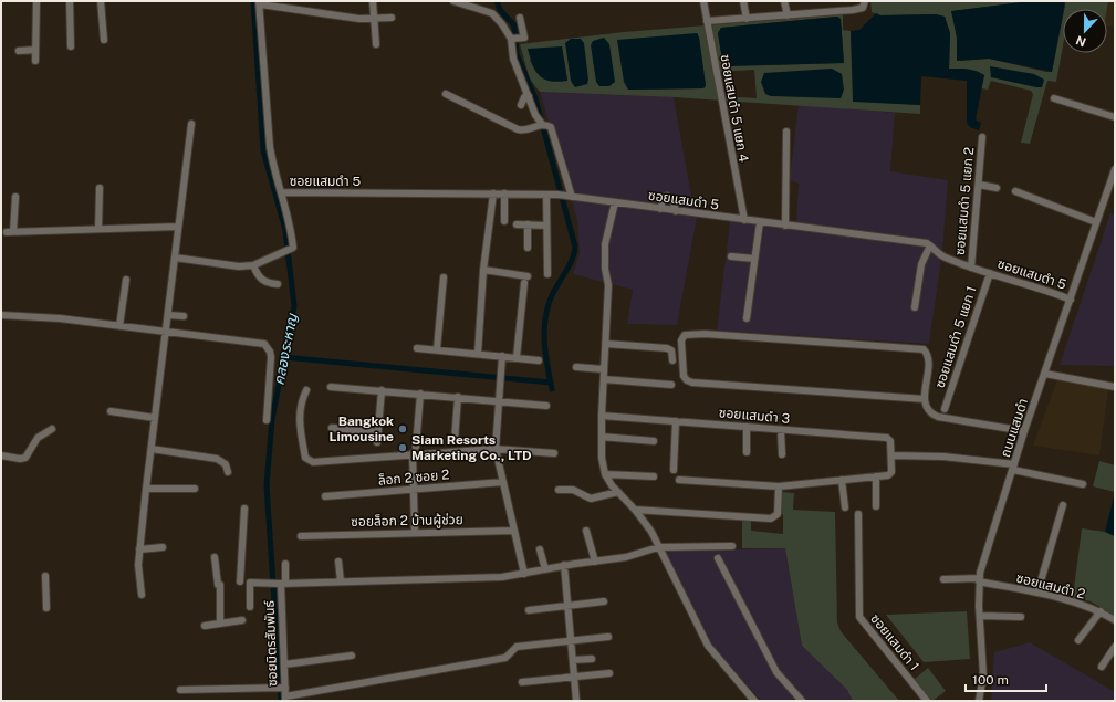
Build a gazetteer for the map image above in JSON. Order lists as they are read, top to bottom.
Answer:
{
  "streets": {
    "street": [
      "ซอยแสมดำ 5 แยก 4",
      "ซอยแสมดำ 5",
      "ซอยแสมดำ 5 แยก 2",
      "ซอยแสมดำ 5 แยก 1",
      "ซอยแสมดำ 3",
      "ถนนแสมดำ",
      "ล็อก 2 ซอย 2",
      "ซอยล็อก 2 บ้านผู้ช่วย",
      "ซอยแสมดำ 2",
      "ซอยแสมดำ 1",
      "ซอยมิตรสัมพันธ์"
    ]
  },
  "crossings": [
    ["ซอยแสมดำ 5 แยก 4", "ซอยแสมดำ 5"],
    ["ซอยแสมดำ 5", "ซอยแสมดำ 5 แยก 2"],
    ["ซอยแสมดำ 5", "ซอยแสมดำ 5 แยก 1"],
    ["ซอยแสมดำ 5", "ถนนแสมดำ"],
    ["ถนนแสมดำ", "ซอยแสมดำ 2"]
  ],
  "water": ["คลองระหาญ"],
  "places": ["Bangkok Limousine", "Siam Resorts Marketing Co., LTD"],
  "scale_bar": "100 m",
  "north": "bottom"
}
